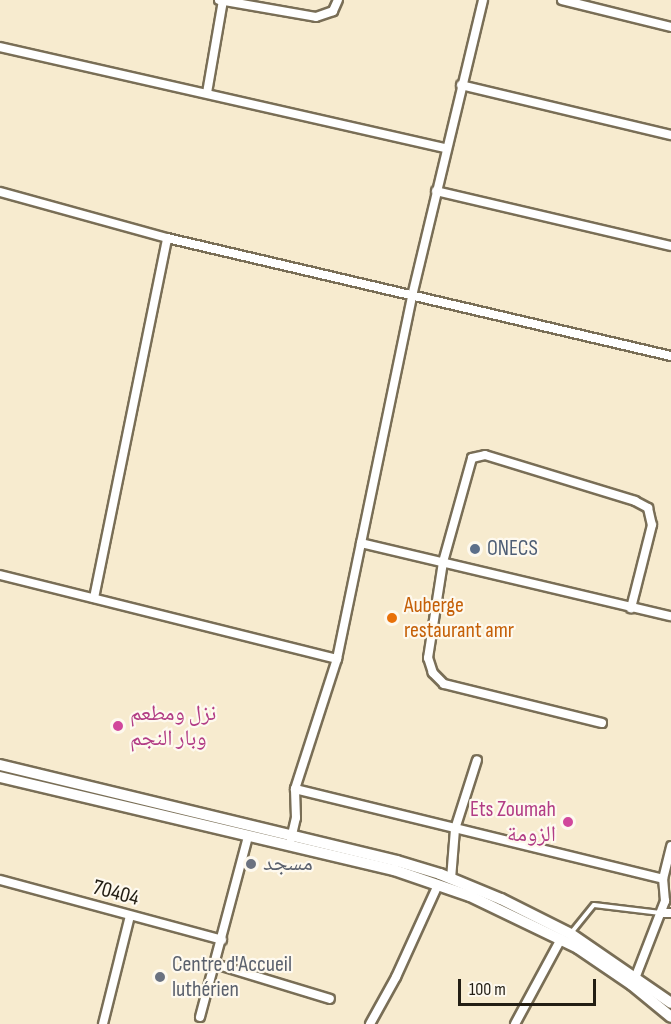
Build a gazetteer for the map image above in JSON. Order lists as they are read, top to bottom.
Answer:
{
  "streets": {
    "street": ["70404"]
  },
  "places": [
    "ONECS",
    "Auberge restaurant amr",
    "نزل ومطعم وبار النجم",
    "Ets Zoumah الزومة",
    "مسجد",
    "Centre d'Accueil luthérien"
  ],
  "scale_bar": "100 m"
}
